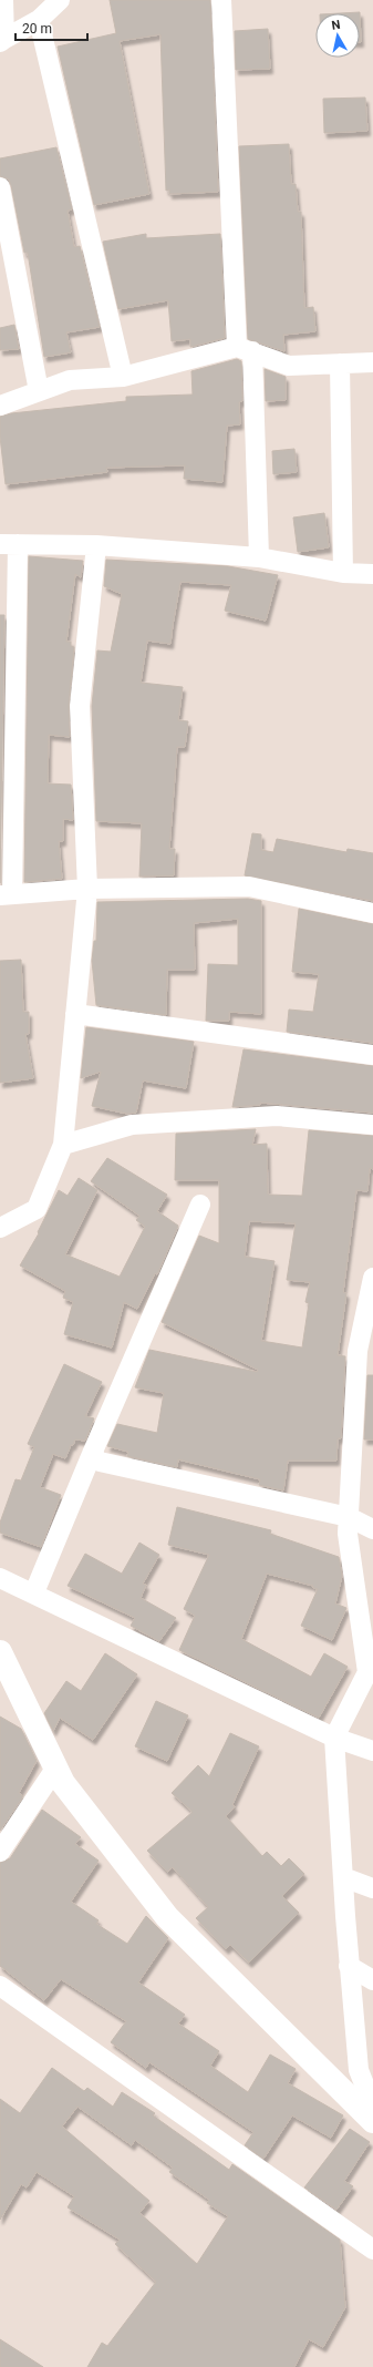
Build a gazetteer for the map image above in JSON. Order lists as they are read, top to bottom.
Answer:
{
  "scale_bar": "20 m",
  "north": "top"
}
